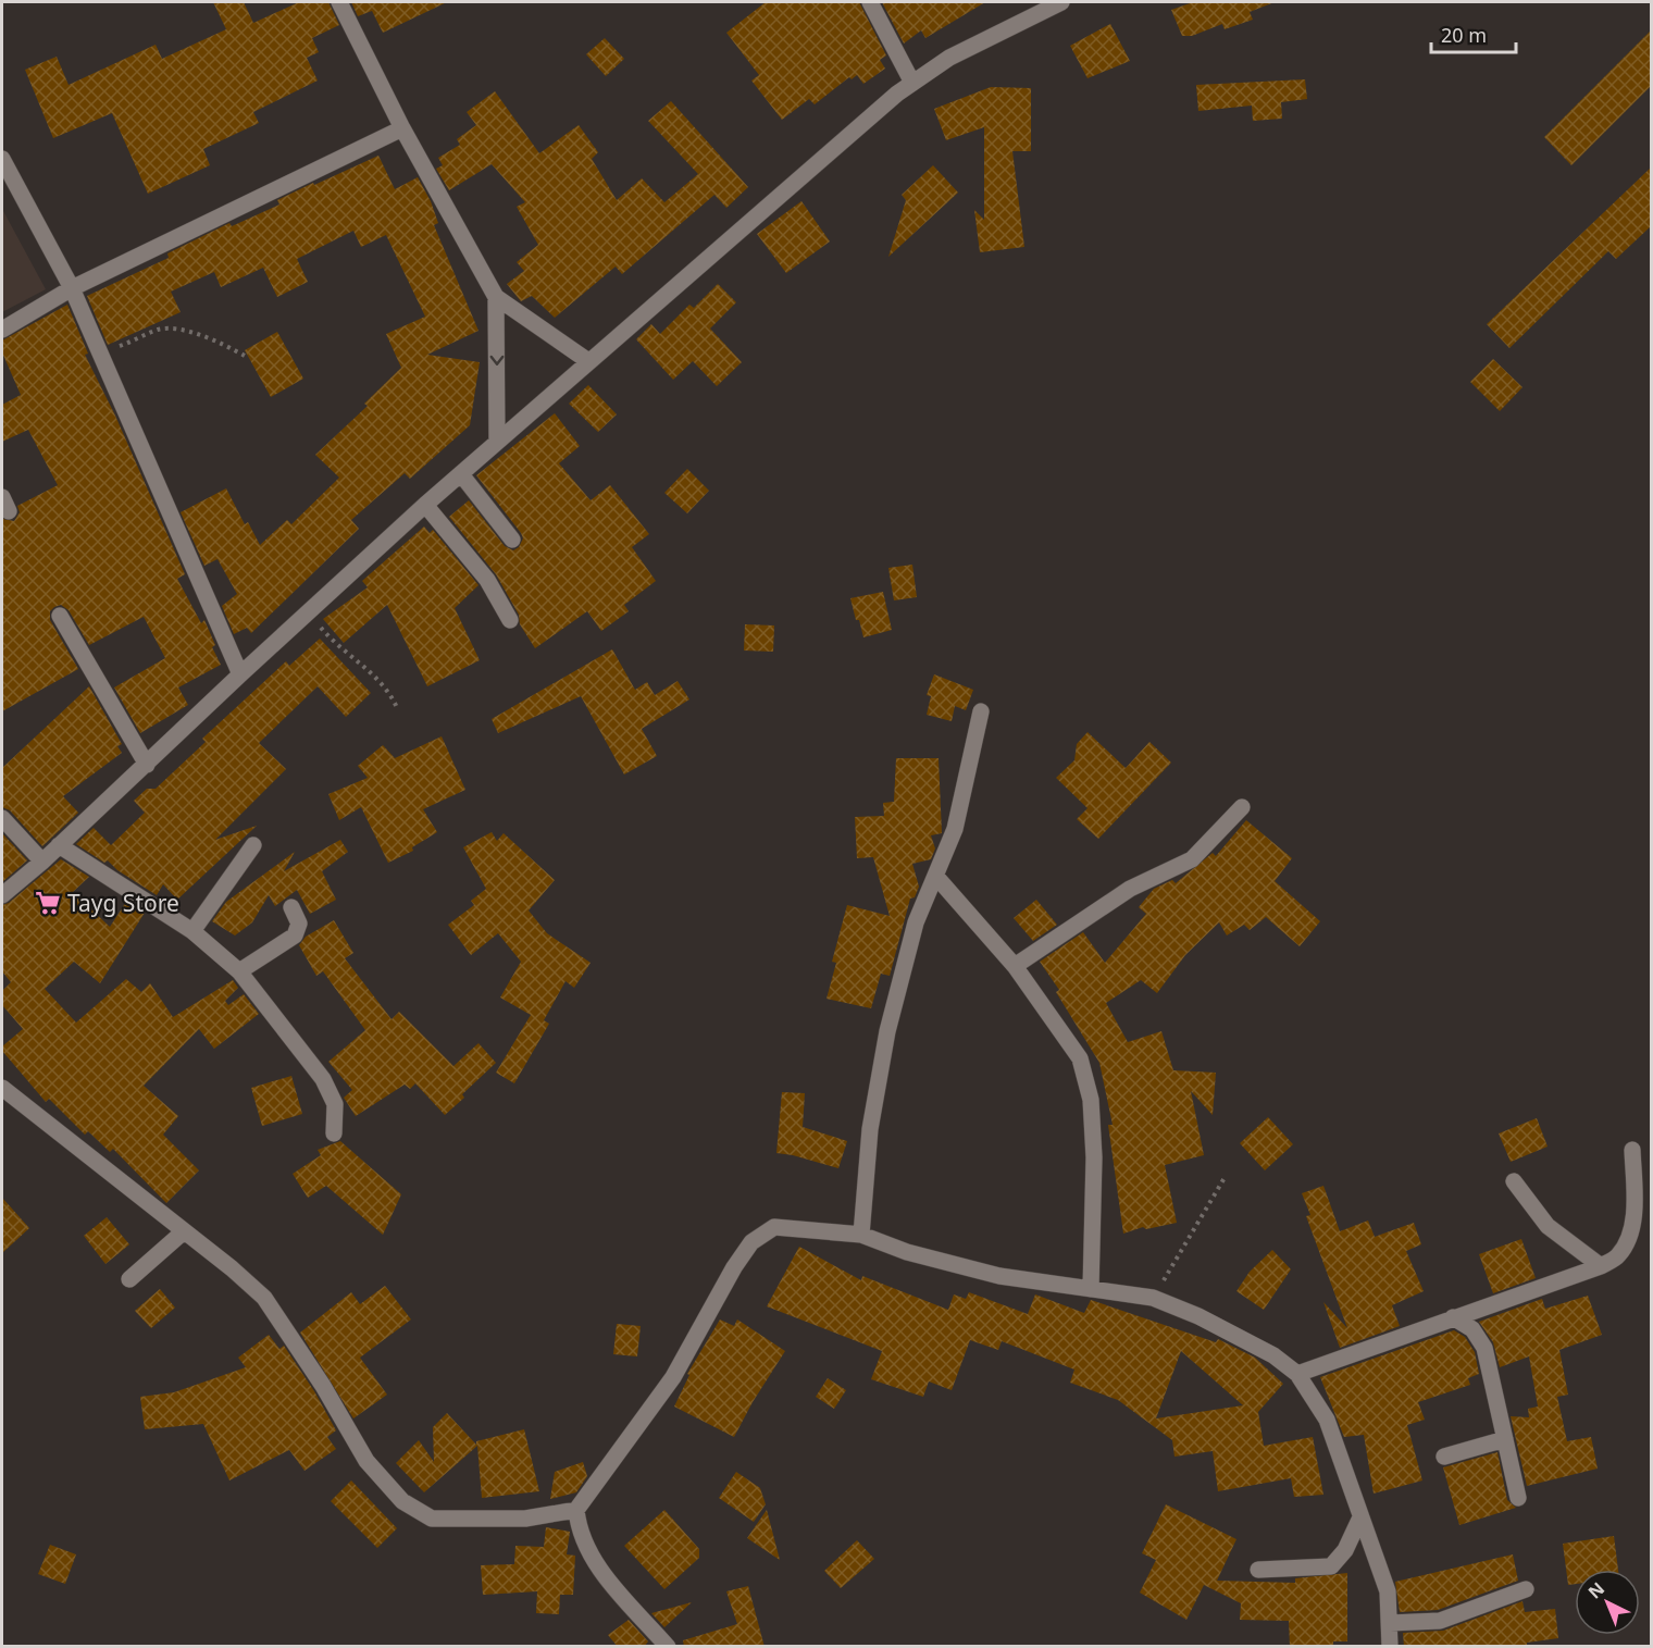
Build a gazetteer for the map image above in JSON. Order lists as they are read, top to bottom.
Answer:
{
  "places": {
    "supermarket": ["Tayg Store"]
  },
  "scale_bar": "20 m",
  "north": "top left"
}
